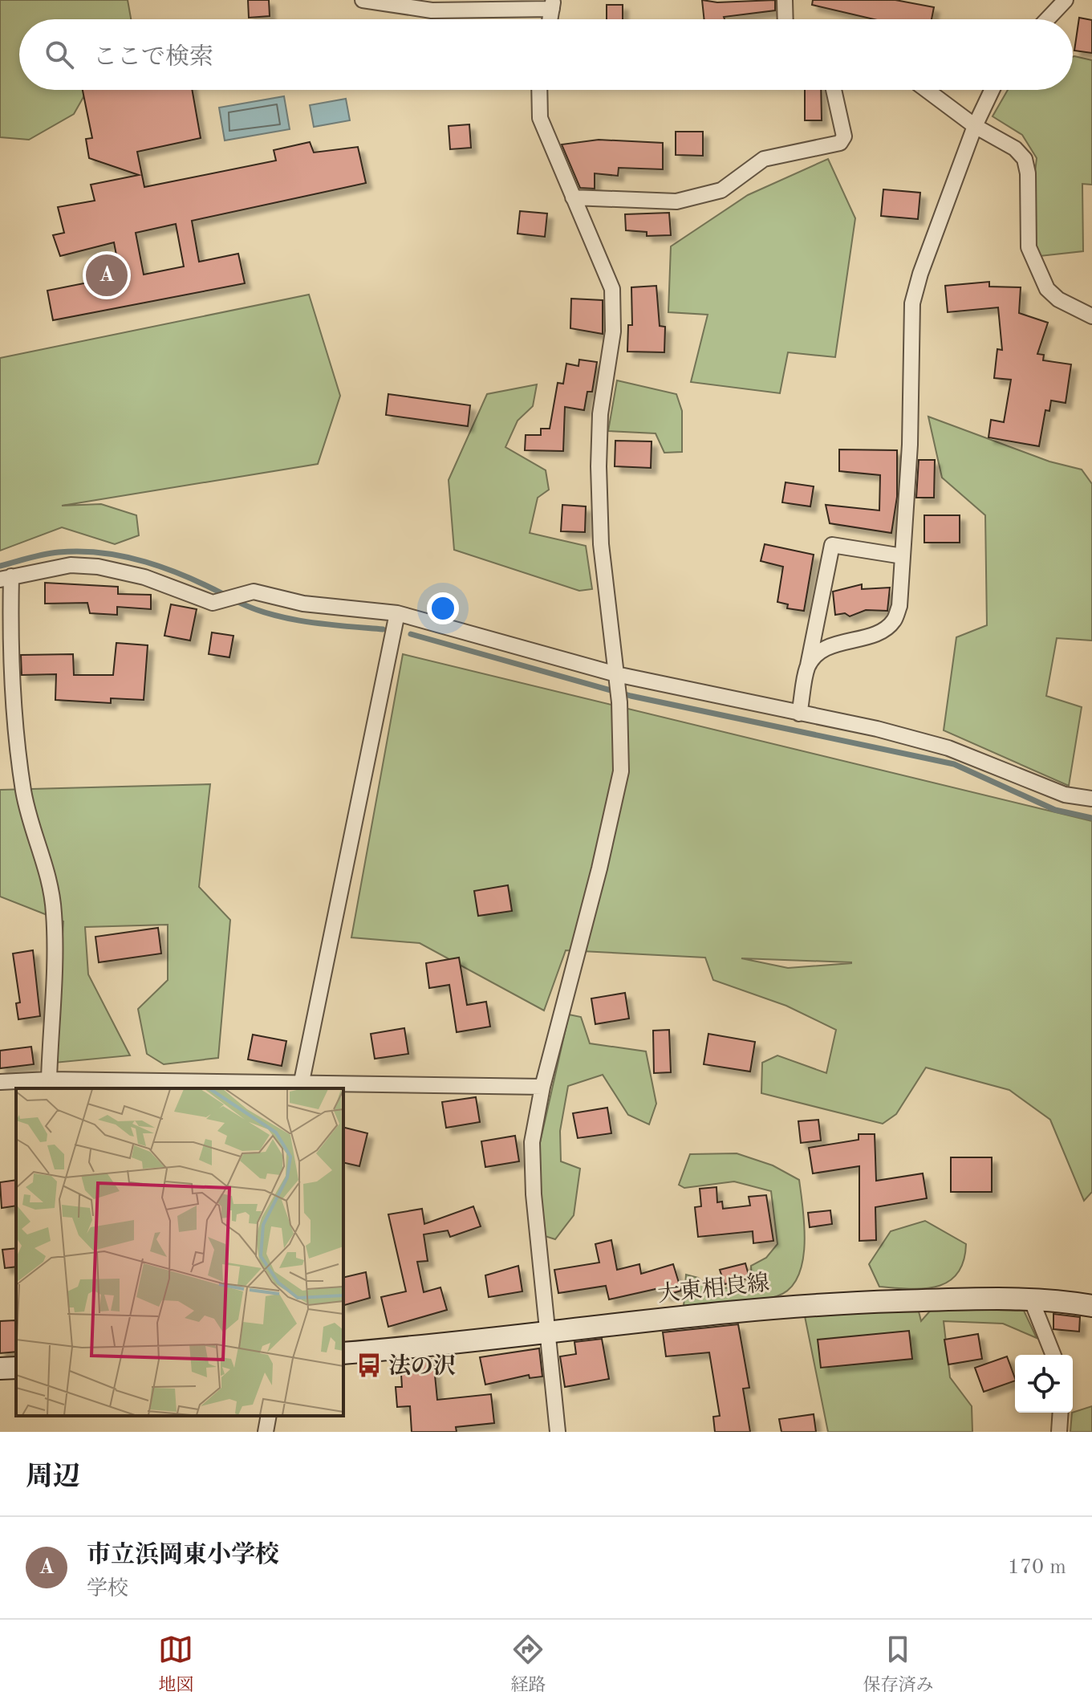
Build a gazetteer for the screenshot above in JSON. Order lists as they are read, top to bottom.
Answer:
{
  "streets": {
    "main road": ["大東相良線"]
  },
  "places": {
    "bus stop": ["法の沢"]
  },
  "page": {
    "search": "ここで検索",
    "pins": "A",
    "heading": "周辺",
    "list": [
      {
        "mark": "A",
        "name": "市立浜岡東小学校",
        "note": "学校",
        "value": "170 m"
      }
    ],
    "nav": ["地図", "経路", "保存済み"]
  }
}
